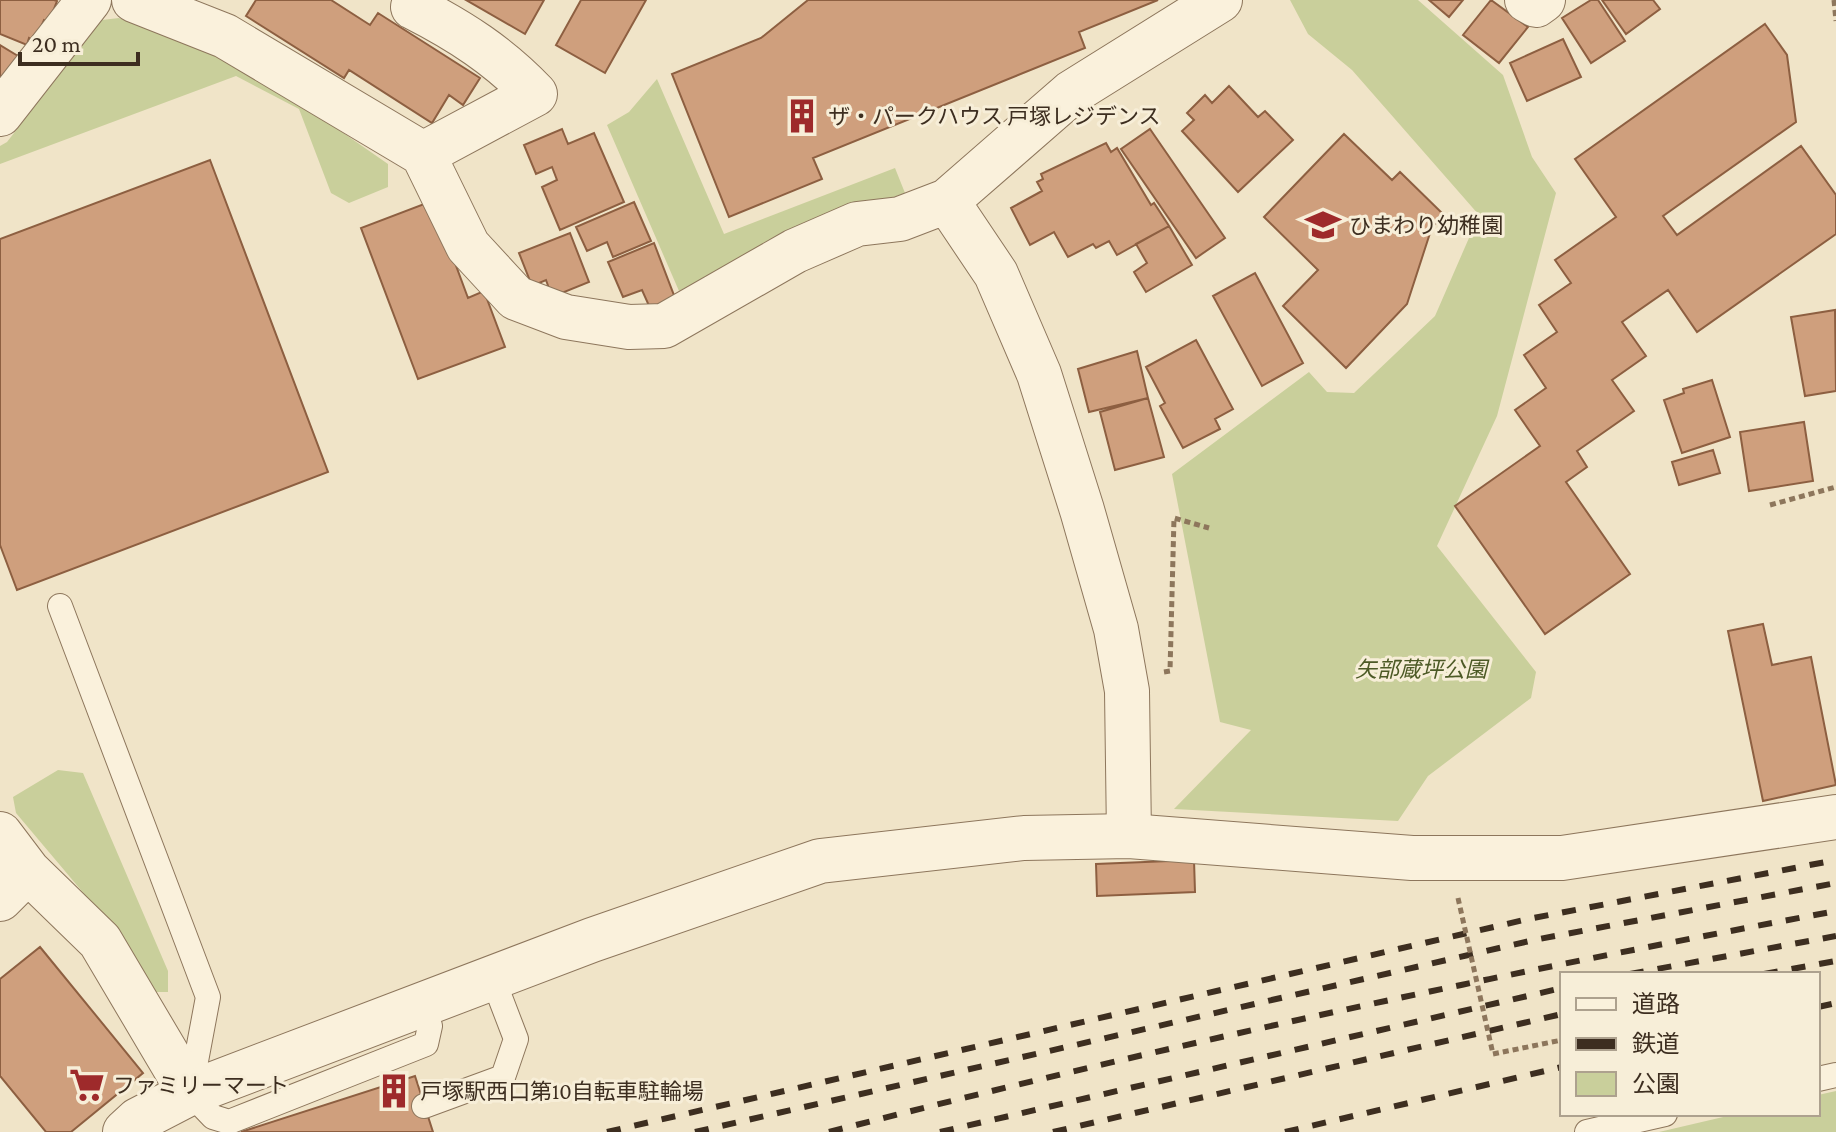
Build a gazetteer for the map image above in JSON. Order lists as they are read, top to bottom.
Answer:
{
  "parks": ["矢部蔵坪公園"],
  "places": {
    "building": ["ザ・パークハウス 戸塚レジデンス", "戸塚駅西口第10自転車駐輪場"],
    "school or university": ["ひまわり幼稚園"],
    "supermarket": ["ファミリーマート"]
  },
  "legend": ["道路", "鉄道", "公園"],
  "scale_bar": "20 m"
}
